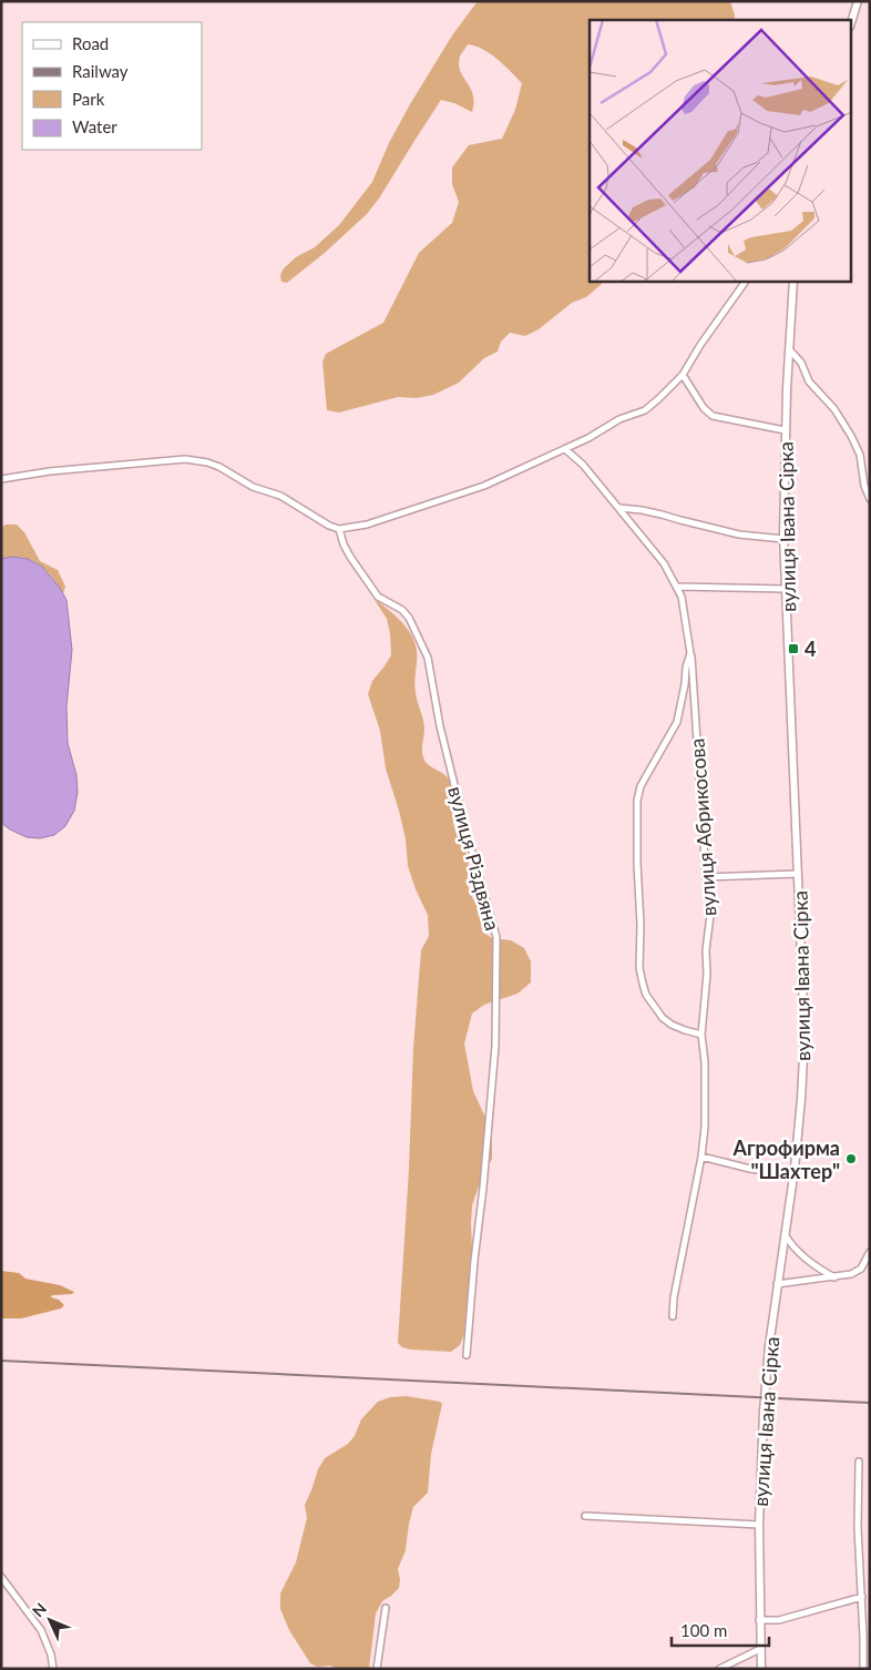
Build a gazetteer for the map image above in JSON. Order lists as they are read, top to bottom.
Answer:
{
  "streets": {
    "street": ["вулиця Івана Сірка", "вулиця Абрикосова", "вулиця Різдвяна"]
  },
  "places": {
    "transit": ["4"],
    "other": ["Агрофирма \"Шахтер\""]
  },
  "legend": [
    "Road",
    "Railway",
    "Park",
    "Water"
  ],
  "scale_bar": "100 m",
  "north": "top left"
}
